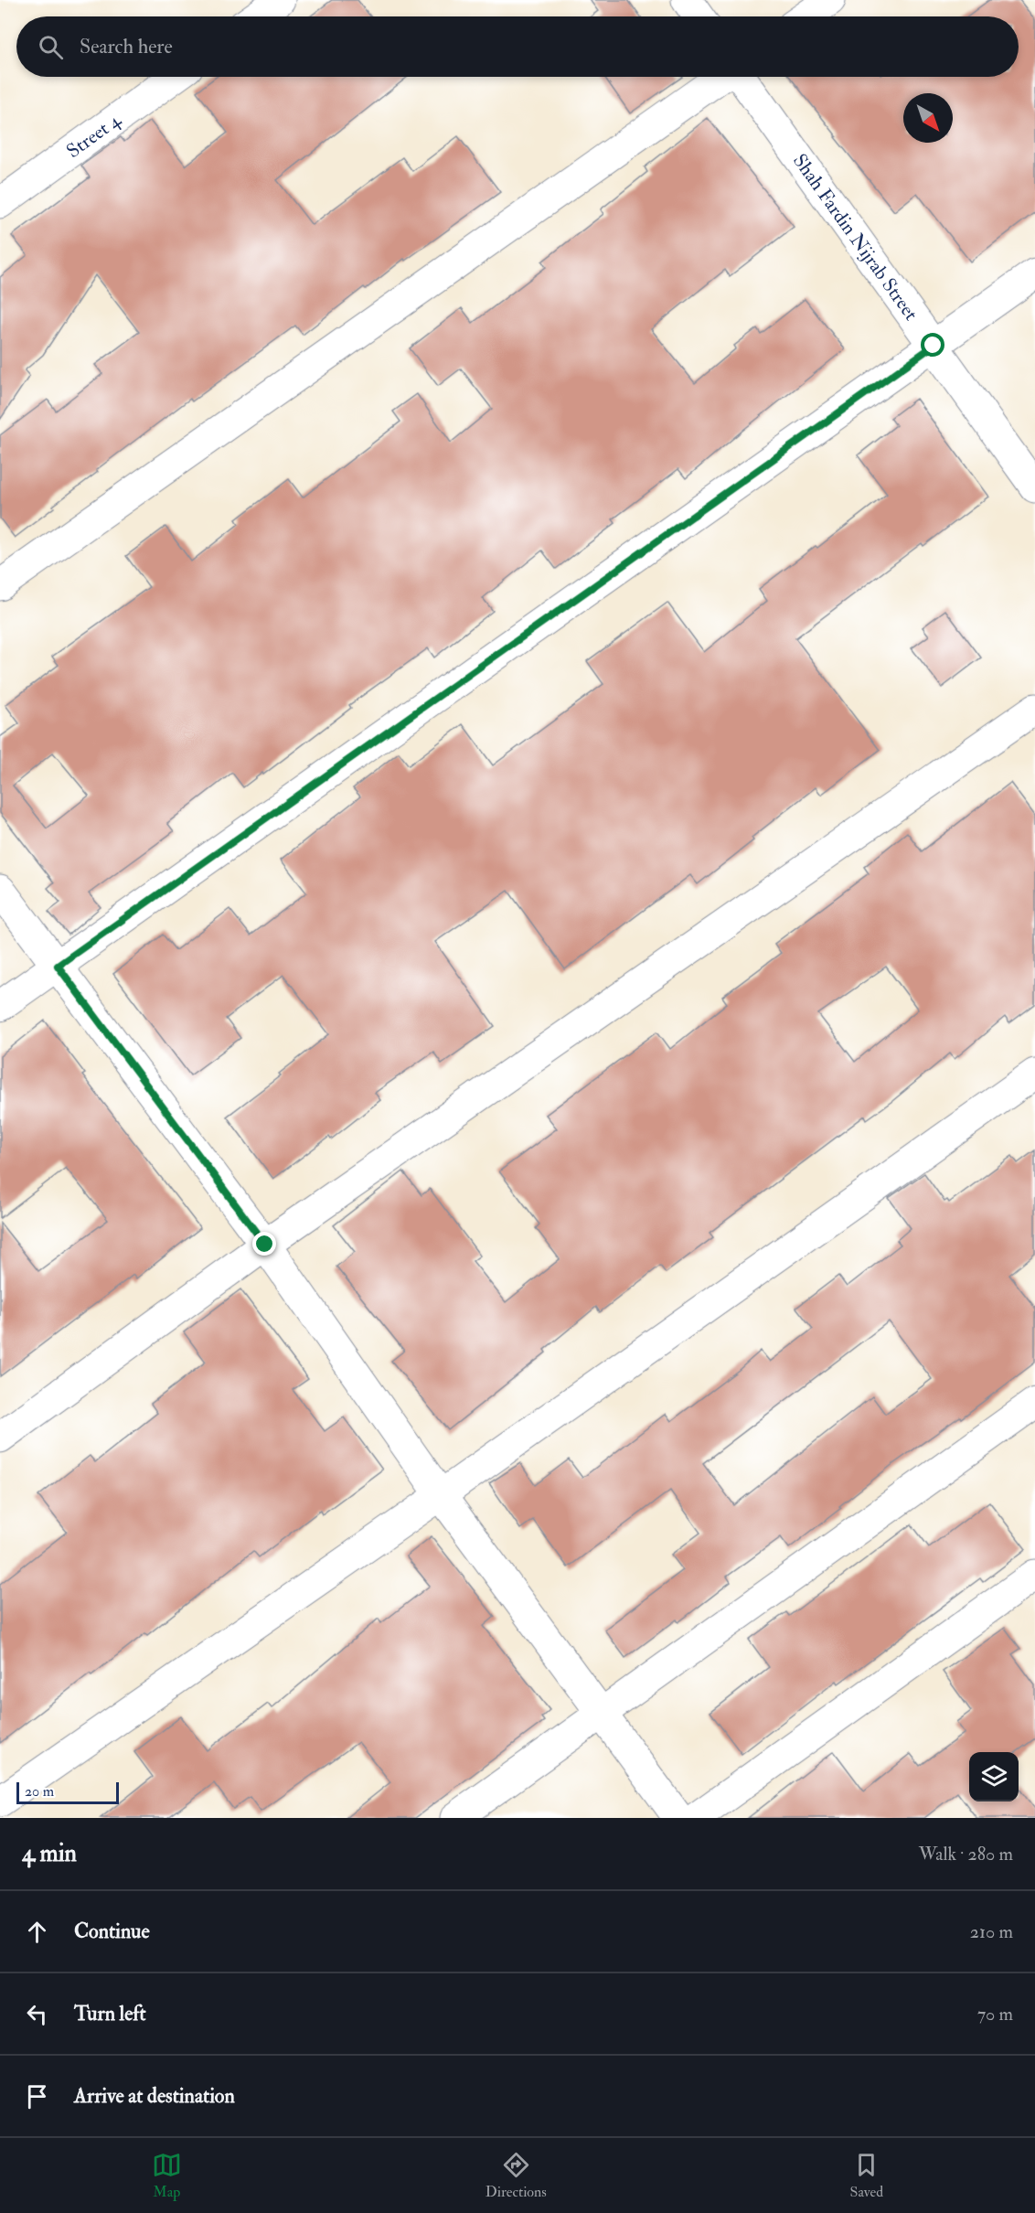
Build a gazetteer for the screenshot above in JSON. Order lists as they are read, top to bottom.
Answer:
{
  "streets": {
    "street": ["Street 4", "Shah Fardin Nijrab Street"]
  },
  "scale_bar": "20 m",
  "north": "bottom right",
  "page": {
    "search": "Search here",
    "scale": "20 m",
    "heading": ["4 min", "Walk · 280 m"],
    "list": [
      ["Continue", "210 m"],
      ["Turn left", "70 m"],
      "Arrive at destination"
    ],
    "nav": ["Map", "Directions", "Saved"]
  }
}
